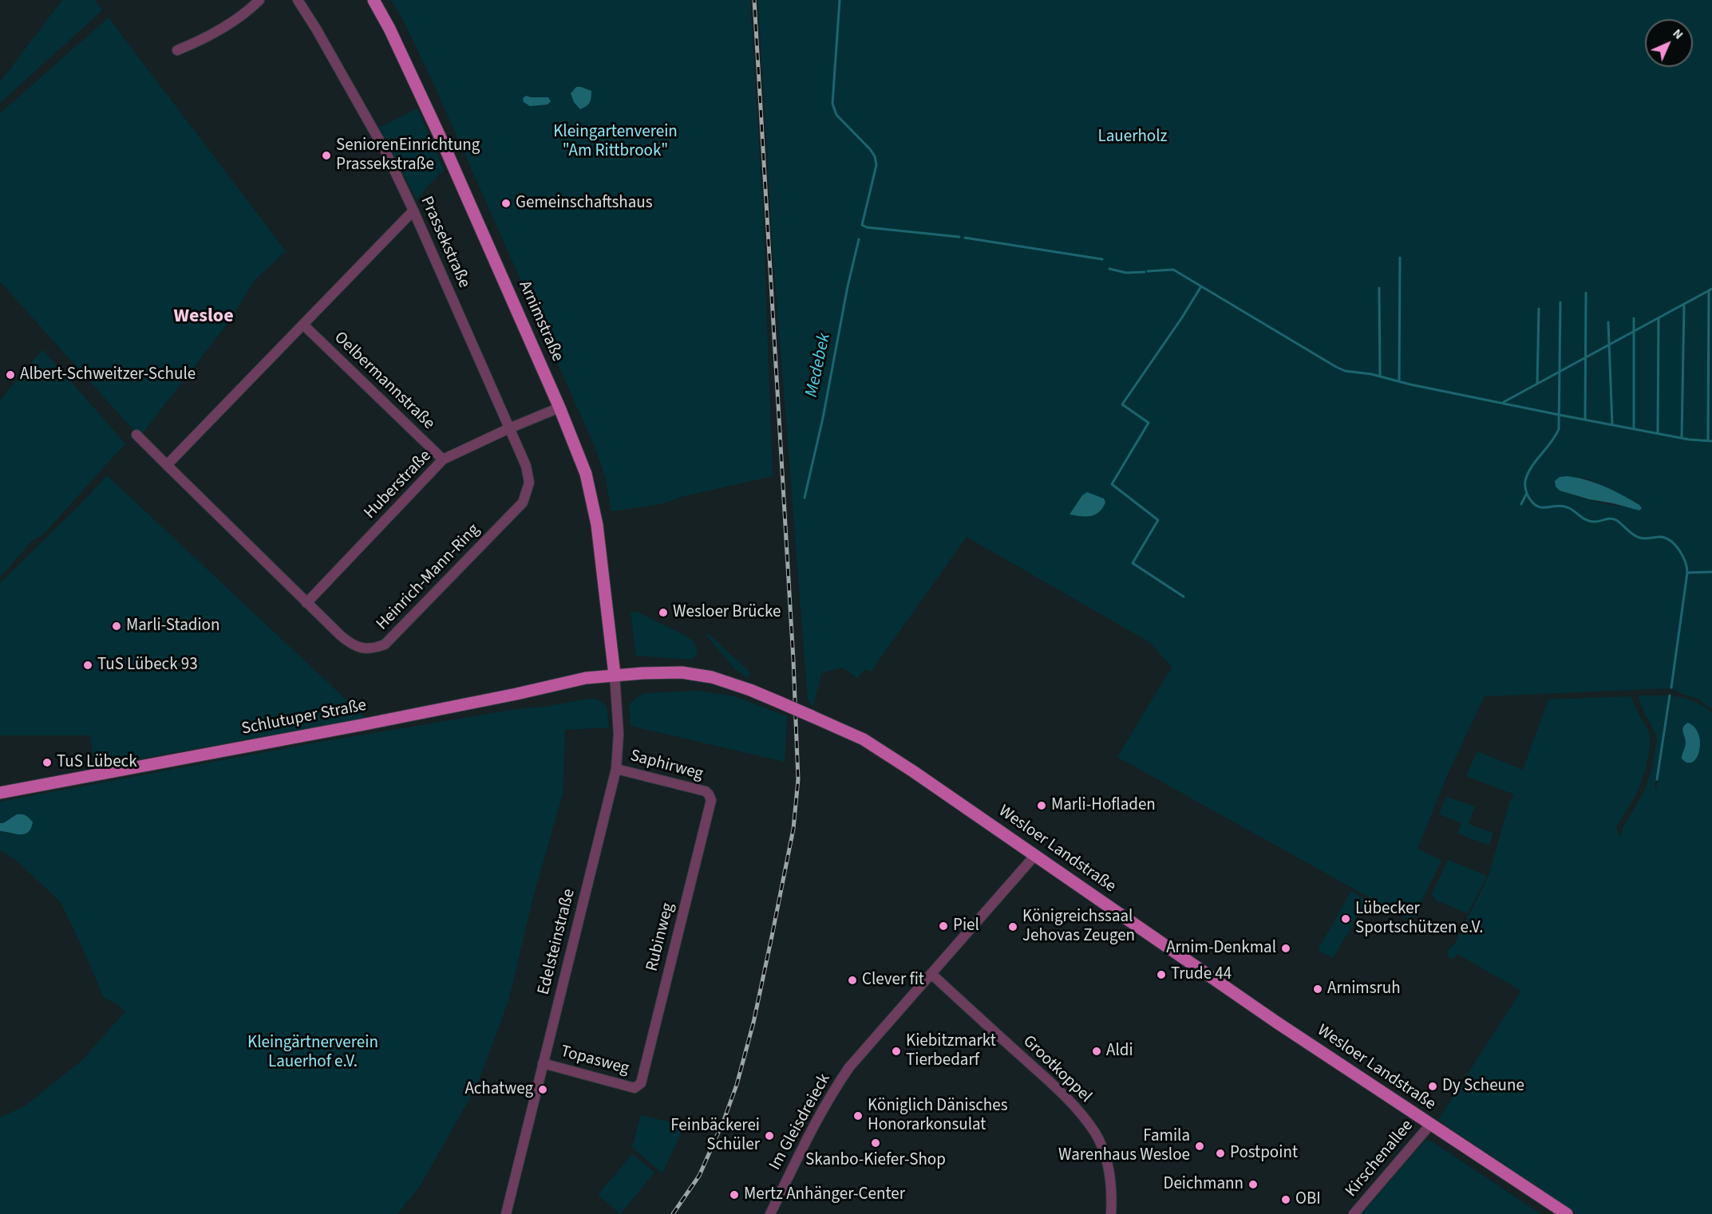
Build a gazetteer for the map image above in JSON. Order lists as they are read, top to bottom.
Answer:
{
  "streets": {
    "main road": ["Arnimstraße", "Schlutuper Straße", "Wesloer Landstraße"],
    "street": [
      "Prassekstraße",
      "Oelbermannstraße",
      "Huberstraße",
      "Heinrich-Mann-Ring",
      "Saphirweg",
      "Rubinweg",
      "Edelsteinstraße",
      "Topasweg",
      "Grootkoppel",
      "Im Gleisdreieck",
      "Kirschenallee"
    ]
  },
  "crossings": [
    ["Prassekstraße", "Huberstraße"],
    ["Prassekstraße", "Heinrich-Mann-Ring"],
    ["Arnimstraße", "Huberstraße"],
    ["Arnimstraße", "Schlutuper Straße"],
    ["Arnimstraße", "Wesloer Landstraße"],
    ["Arnimstraße", "Edelsteinstraße"],
    ["Oelbermannstraße", "Huberstraße"],
    ["Huberstraße", "Heinrich-Mann-Ring"],
    ["Schlutuper Straße", "Wesloer Landstraße"],
    ["Schlutuper Straße", "Edelsteinstraße"],
    ["Saphirweg", "Rubinweg"],
    ["Saphirweg", "Edelsteinstraße"],
    ["Wesloer Landstraße", "Edelsteinstraße"],
    ["Wesloer Landstraße", "Im Gleisdreieck"],
    ["Wesloer Landstraße", "Kirschenallee"],
    ["Rubinweg", "Topasweg"],
    ["Edelsteinstraße", "Topasweg"],
    ["Grootkoppel", "Im Gleisdreieck"]
  ],
  "districts": ["Wesloe"],
  "water": ["Medebek"],
  "parks": ["Kleingartenverein \"Am Rittbrook\"", "Lauerholz", "Kleingärtnerverein Lauerhof e.V."],
  "places": [
    "SeniorenEinrichtung Prassekstraße",
    "Gemeinschaftshaus",
    "Albert-Schweitzer-Schule",
    "Wesloer Brücke",
    "Marli-Stadion",
    "TuS Lübeck 93",
    "TuS Lübeck",
    "Marli-Hofladen",
    "Lübecker Sportschützen e.V.",
    "Piel",
    "Königreichssaal Jehovas Zeugen",
    "Arnim-Denkmal",
    "Trude 44",
    "Clever fit",
    "Arnimsruh",
    "Kiebitzmarkt Tierbedarf",
    "Aldi",
    "Dy Scheune",
    "Achatweg",
    "Königlich Dänisches Honorarkonsulat",
    "Feinbäckerei Schüler",
    "Skanbo-Kiefer-Shop",
    "Famila Warenhaus Wesloe",
    "Postpoint",
    "Deichmann",
    "Mertz Anhänger-Center",
    "OBI"
  ],
  "north": "top right"
}
